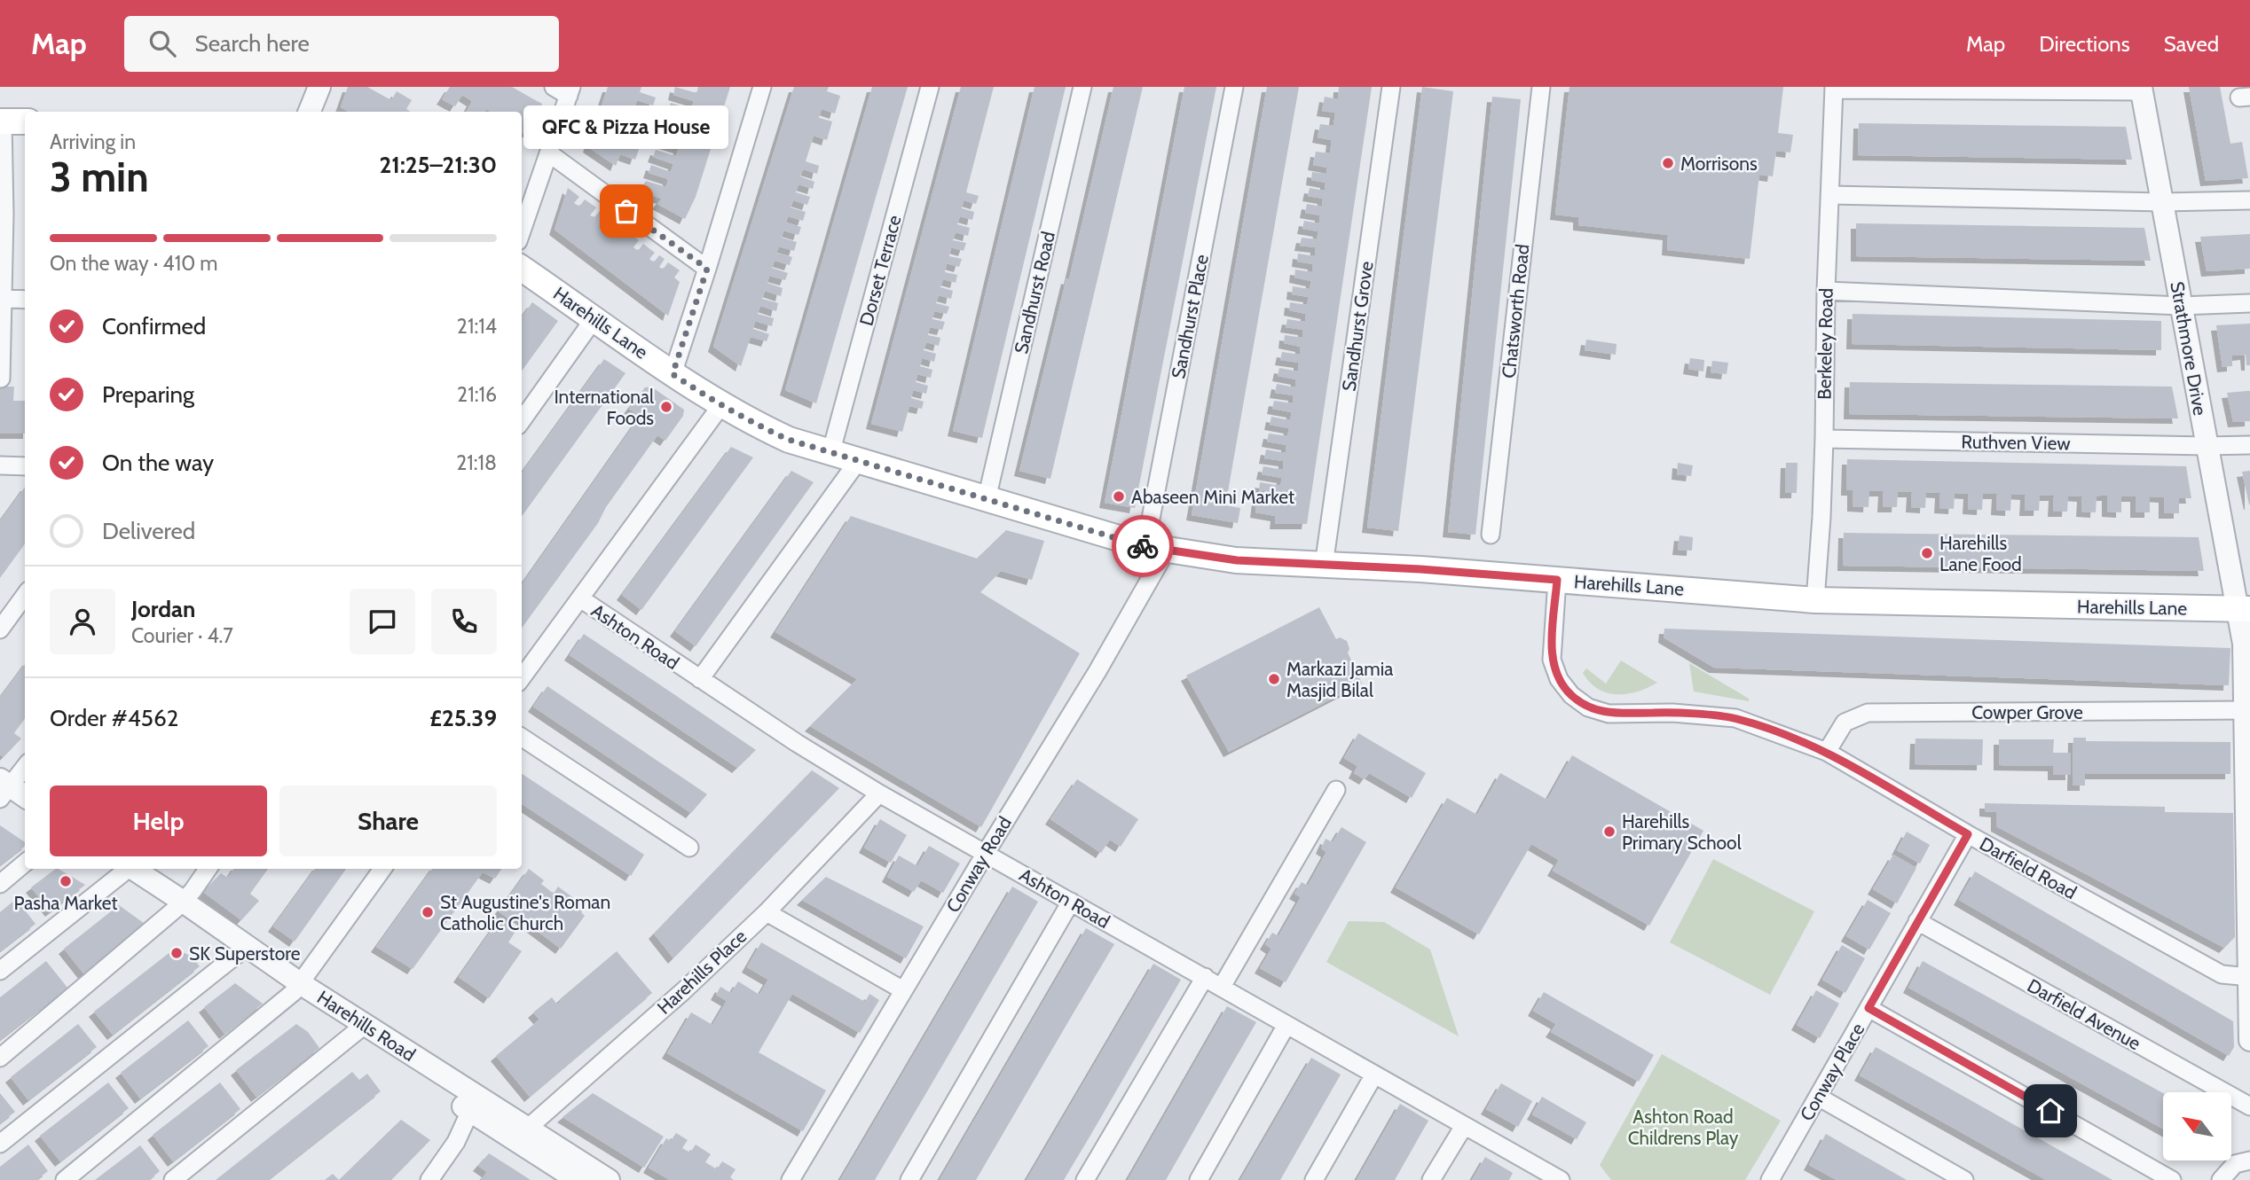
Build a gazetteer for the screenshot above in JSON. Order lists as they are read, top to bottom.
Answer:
{
  "streets": {
    "main road": ["Harehills Lane"],
    "street": [
      "Dorset Terrace",
      "Sandhurst Road",
      "Chatsworth Road",
      "Sandhurst Place",
      "Sandhurst Grove",
      "Berkeley Road",
      "Strathmore Drive",
      "Ruthven View",
      "Ashton Road",
      "Cowper Grove",
      "Conway Road",
      "Darfield Road",
      "Harehills Place",
      "Darfield Avenue",
      "Harehills Road",
      "Conway Place"
    ]
  },
  "crossings": [
    ["Dorset Terrace", "Harehills Lane"],
    ["Sandhurst Road", "Harehills Lane"],
    ["Sandhurst Place", "Harehills Lane"],
    ["Sandhurst Place", "Conway Road"],
    ["Harehills Lane", "Sandhurst Grove"],
    ["Harehills Lane", "Berkeley Road"],
    ["Harehills Lane", "Strathmore Drive"],
    ["Harehills Lane", "Conway Road"],
    ["Harehills Lane", "Darfield Road"],
    ["Berkeley Road", "Ruthven View"],
    ["Strathmore Drive", "Ruthven View"],
    ["Strathmore Drive", "Cowper Grove"],
    ["Strathmore Drive", "Darfield Road"],
    ["Ashton Road", "Conway Road"],
    ["Ashton Road", "Harehills Place"],
    ["Cowper Grove", "Darfield Road"],
    ["Darfield Road", "Conway Place"],
    ["Harehills Place", "Harehills Road"],
    ["Darfield Avenue", "Conway Place"]
  ],
  "parks": ["Ashton Road Childrens Play"],
  "places": [
    "Morrisons",
    "QFC & Pizza House",
    "International Foods",
    "Abaseen Mini Market",
    "Harehills Lane Food",
    "Markazi Jamia Masjid Bilal",
    "Harehills Primary School",
    "Pasha Market",
    "St Augustine's Roman Catholic Church",
    "SK Superstore"
  ],
  "north": "top left",
  "page": {
    "header": "Map",
    "search": "Search here",
    "nav": ["Map", "Directions", "Saved"],
    "bubble": "QFC & Pizza House",
    "heading": ["3 min", "Arriving in", "21:25–21:30"],
    "panel": [
      "Jordan",
      "Courier · 4.7",
      "Order #4562",
      "£25.39"
    ],
    "bar": "On the way · 410 m",
    "list": [
      ["Confirmed", "21:14"],
      ["Preparing", "21:16"],
      ["On the way", "21:18"],
      "Delivered"
    ],
    "buttons": ["Help", "Share"]
  }
}
